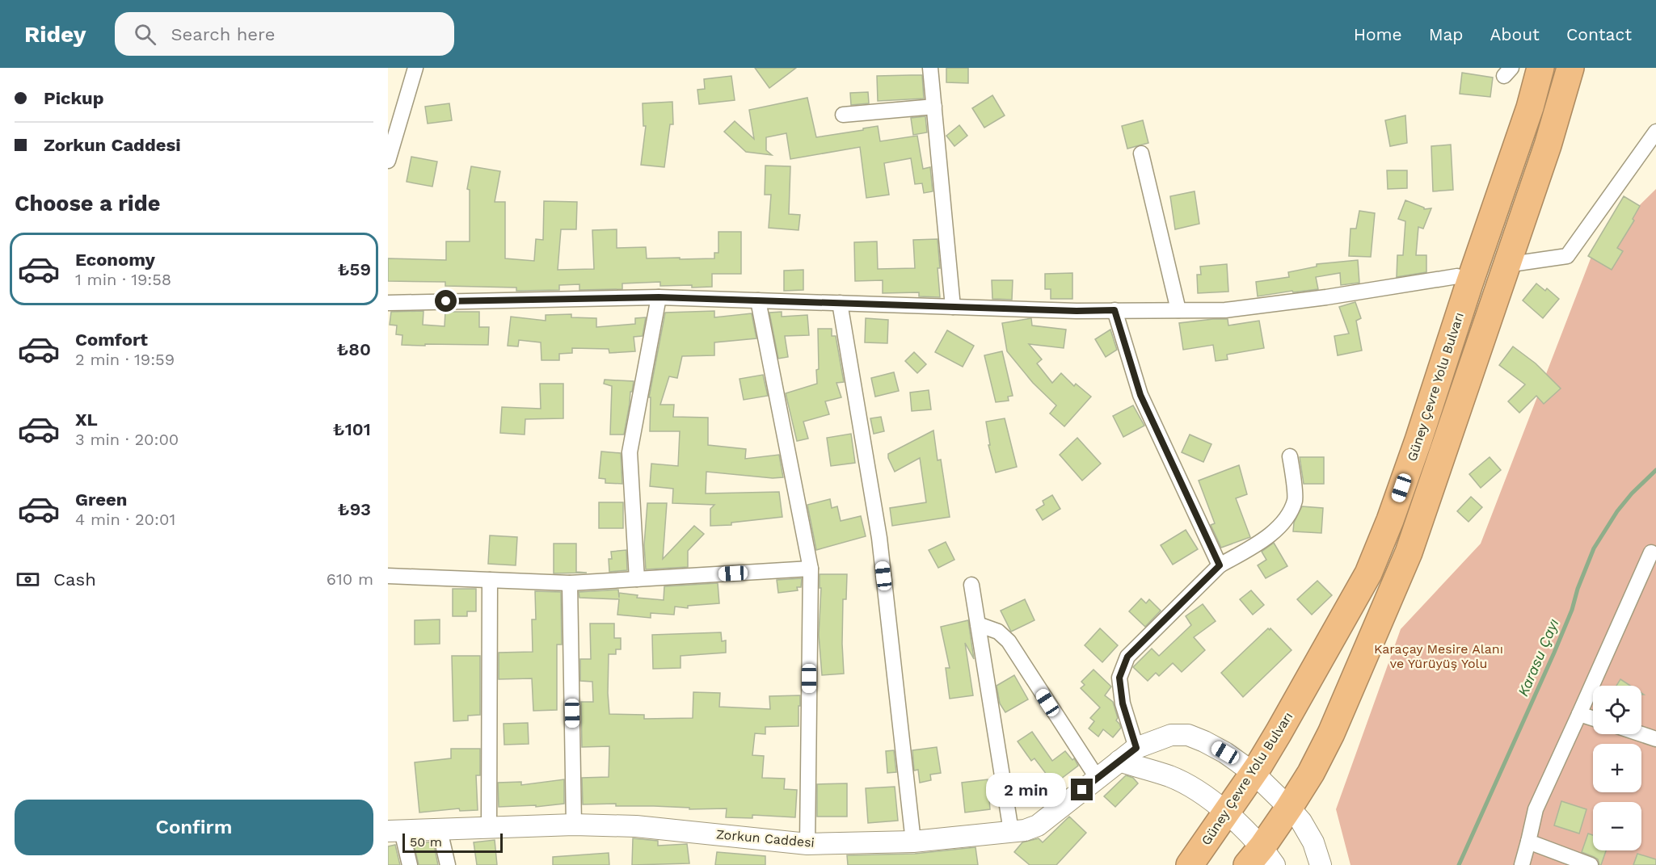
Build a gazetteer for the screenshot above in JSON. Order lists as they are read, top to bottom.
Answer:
{
  "streets": {
    "highway": ["Güney Çevre Yolu Bulvarı"],
    "street": ["Zorkun Caddesi"]
  },
  "crossings": [
    ["Güney Çevre Yolu Bulvarı", "Zorkun Caddesi"]
  ],
  "water": ["Karasu Çayı"],
  "parks": ["Karaçay Mesire Alanı ve Yürüyüş Yolu"],
  "scale_bar": "50 m",
  "page": {
    "header": "Ridey",
    "search": "Search here",
    "nav": [
      "Home",
      "Map",
      "About",
      "Contact"
    ],
    "banner": ["Pickup", "Zorkun Caddesi"],
    "heading": "Choose a ride",
    "list": [
      {
        "name": "Economy",
        "note": "1 min · 19:58",
        "value": "₺59"
      },
      {
        "name": "Comfort",
        "note": "2 min · 19:59",
        "value": "₺80"
      },
      {
        "name": "XL",
        "note": "3 min · 20:00",
        "value": "₺101"
      },
      {
        "name": "Green",
        "note": "4 min · 20:01",
        "value": "₺93"
      }
    ],
    "pay": ["Cash", "610 m"],
    "map_buttons": ["+", "−"],
    "bubble": "2 min",
    "buttons": "Confirm",
    "scale": "50 m"
  }
}
